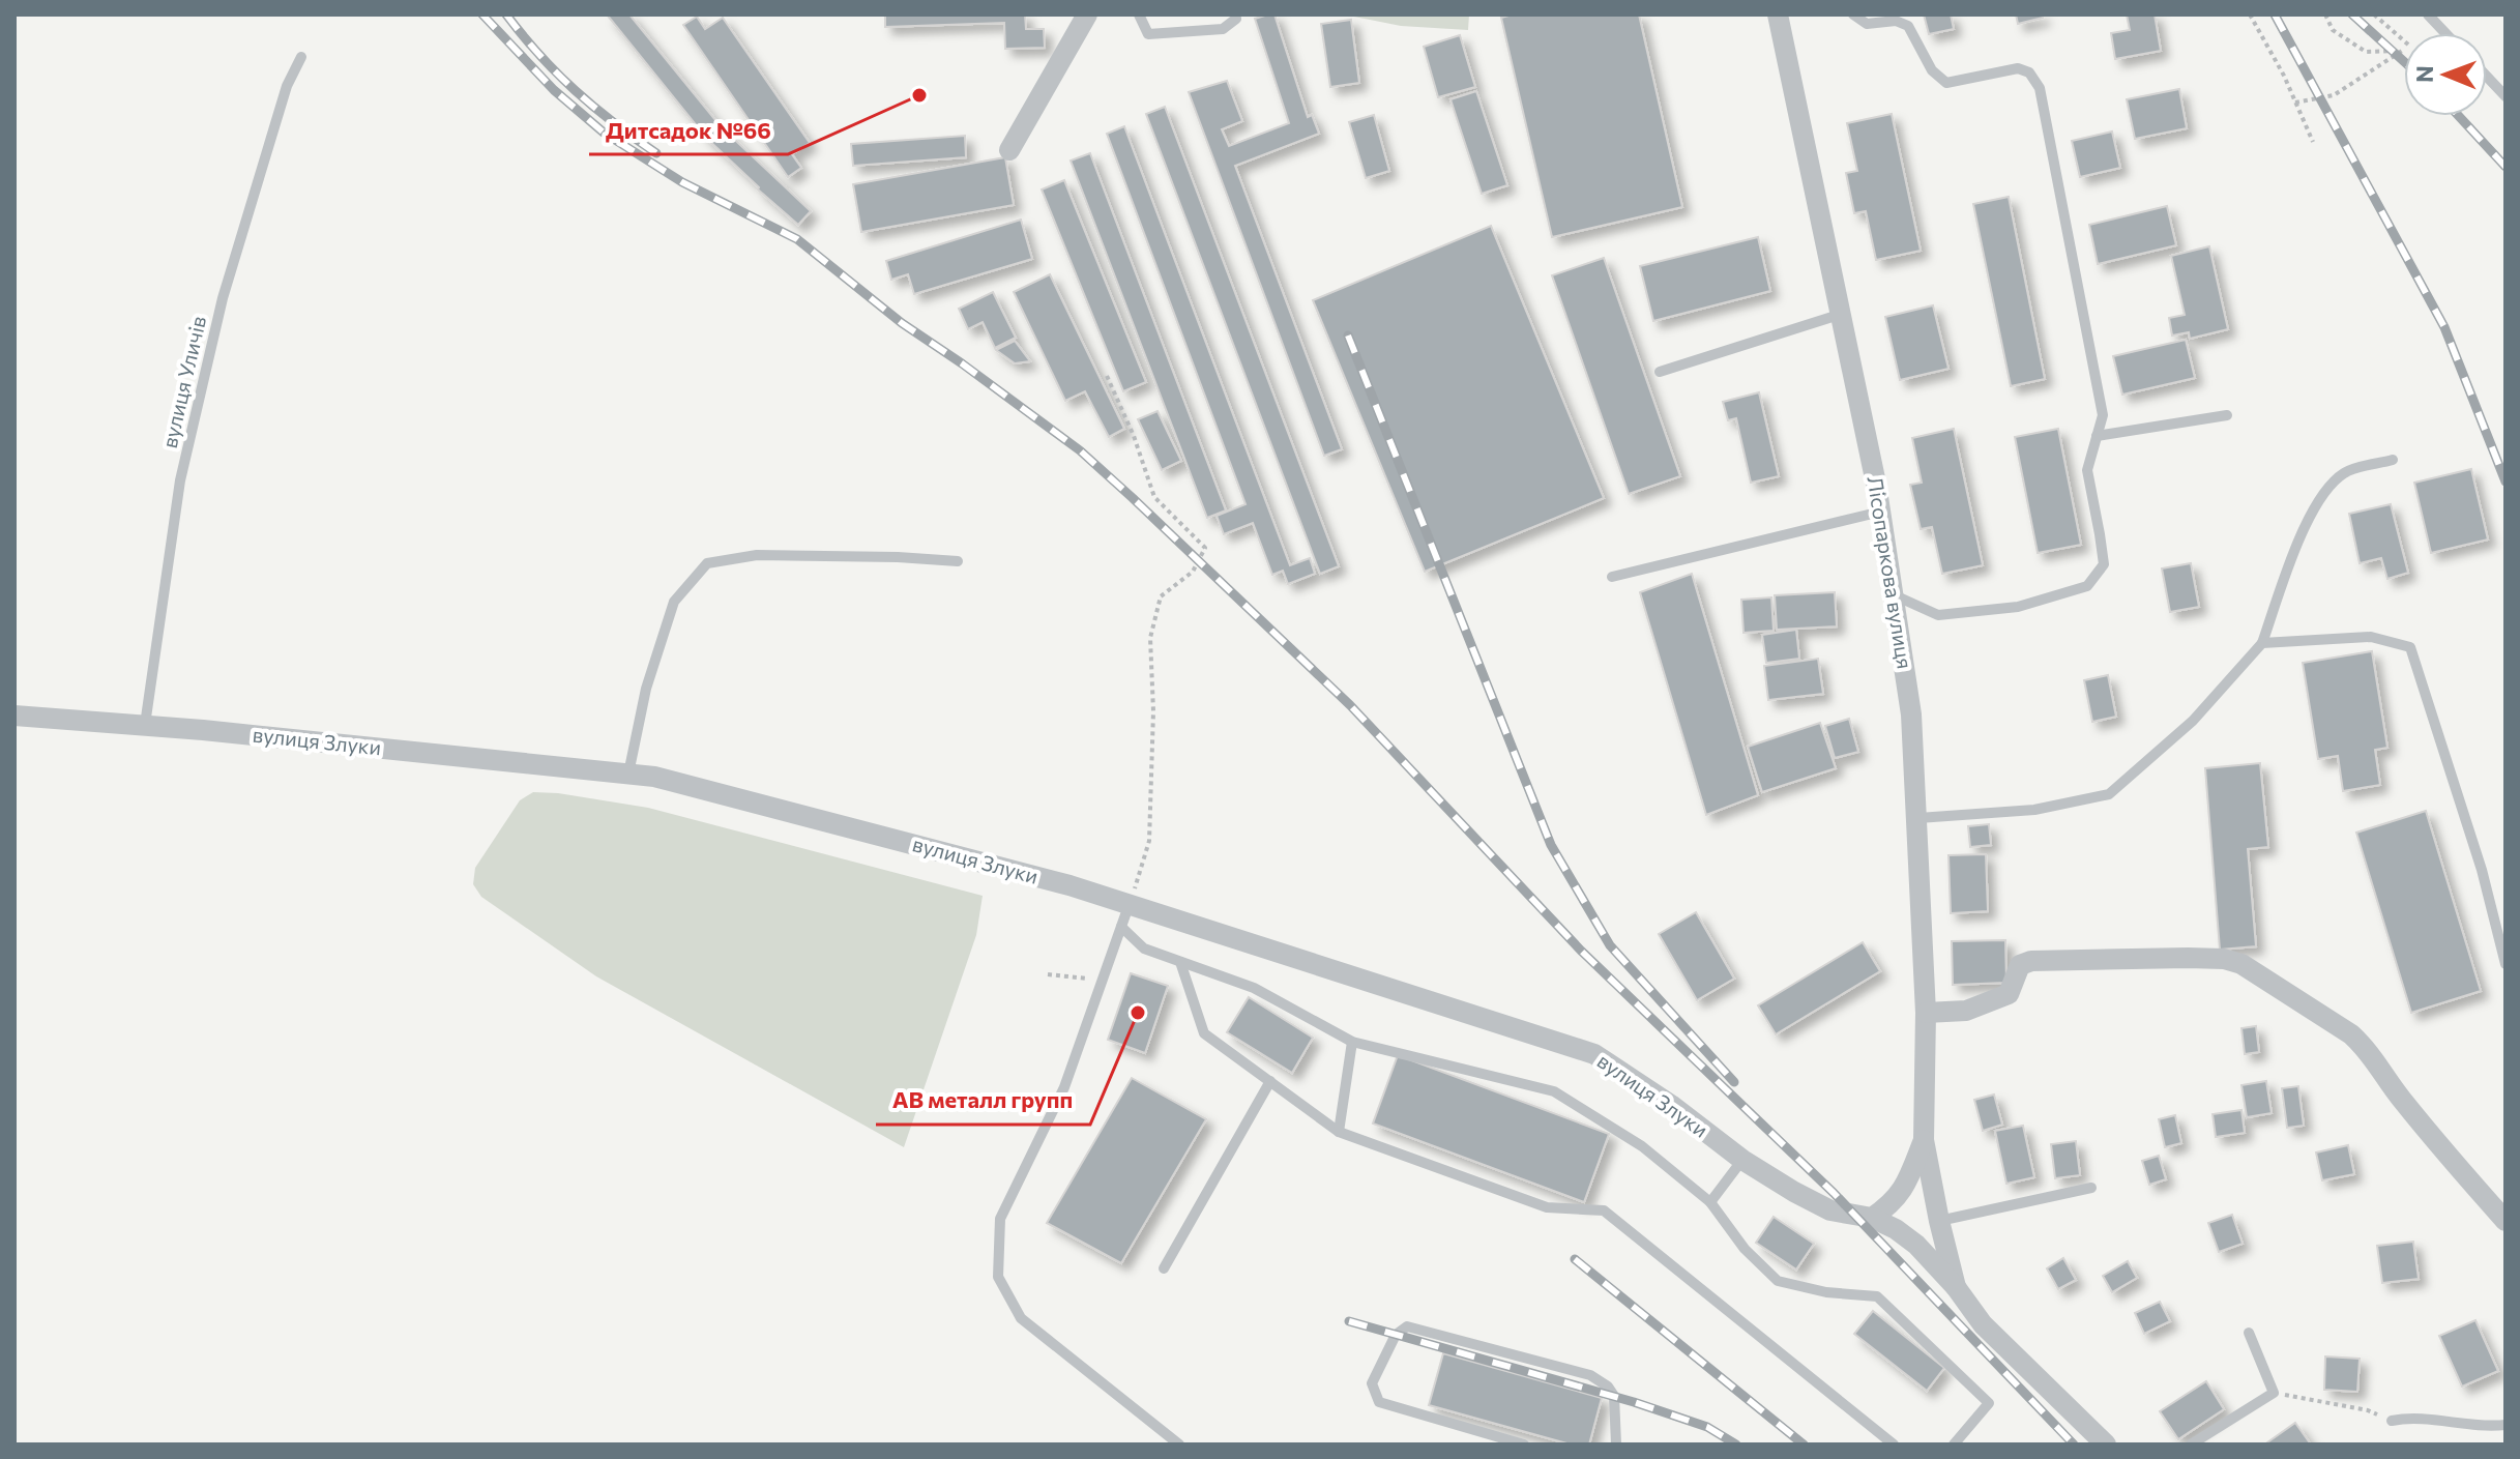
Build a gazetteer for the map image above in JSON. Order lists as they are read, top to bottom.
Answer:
{
  "streets": {
    "street": ["Лісопаркова вулиця", "вулиця Злуки"],
    "lane": ["вулиця Уличів"]
  },
  "crossings": [
    ["вулиця Уличів", "вулиця Злуки"],
    ["Лісопаркова вулиця", "вулиця Злуки"]
  ],
  "places": ["Дитсадок №66", "АВ металл групп"],
  "north": "left"
}
